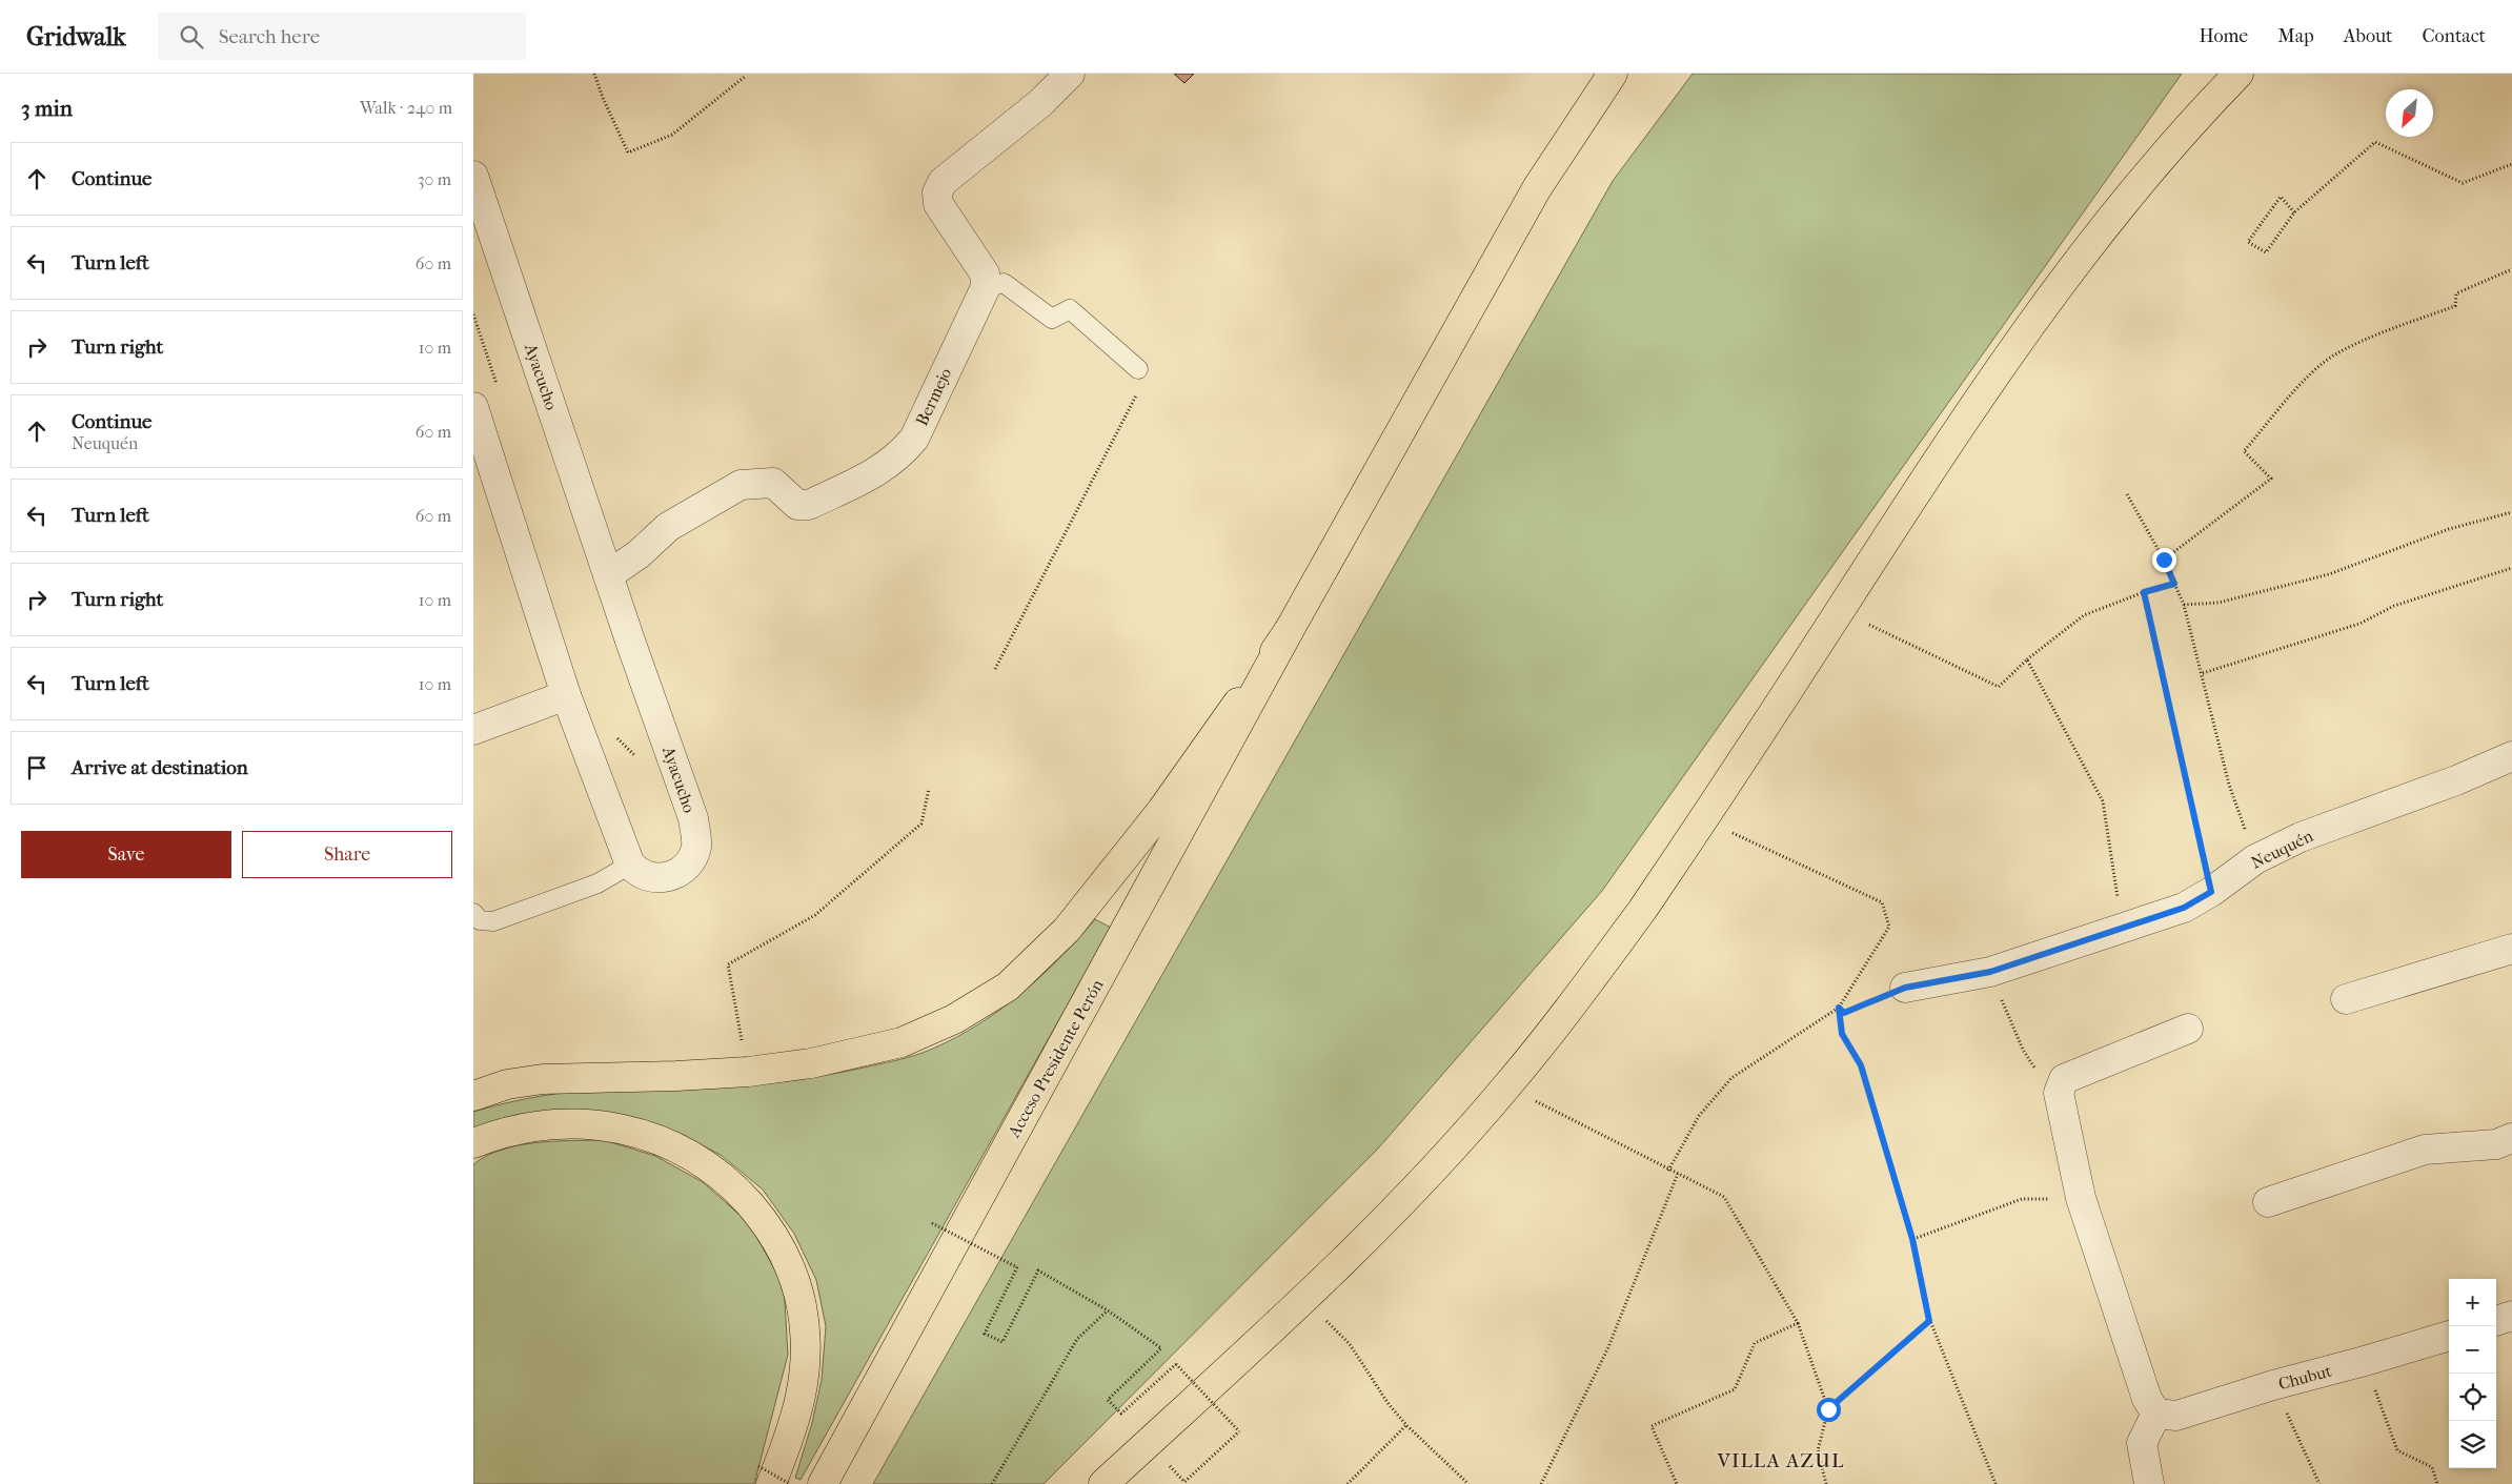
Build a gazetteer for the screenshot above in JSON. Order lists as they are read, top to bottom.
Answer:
{
  "streets": {
    "main road": ["Acceso Presidente Perón"],
    "street": [
      "Ayacucho",
      "Bermejo",
      "Neuquén",
      "Chubut"
    ]
  },
  "crossings": [
    ["Ayacucho", "Bermejo"]
  ],
  "districts": ["VILLA AZUL"],
  "north": "bottom left",
  "page": {
    "header": "Gridwalk",
    "search": "Search here",
    "nav": [
      "Home",
      "Map",
      "About",
      "Contact"
    ],
    "heading": ["3 min", "Walk · 240 m"],
    "list": [
      ["Continue", "30 m"],
      ["Turn left", "60 m"],
      ["Turn right", "10 m"],
      ["Continue", "Neuquén", "60 m"],
      ["Turn left", "60 m"],
      ["Turn right", "10 m"],
      ["Turn left", "10 m"],
      "Arrive at destination"
    ],
    "buttons": ["Save", "Share"],
    "map_buttons": ["+", "−"]
  }
}
